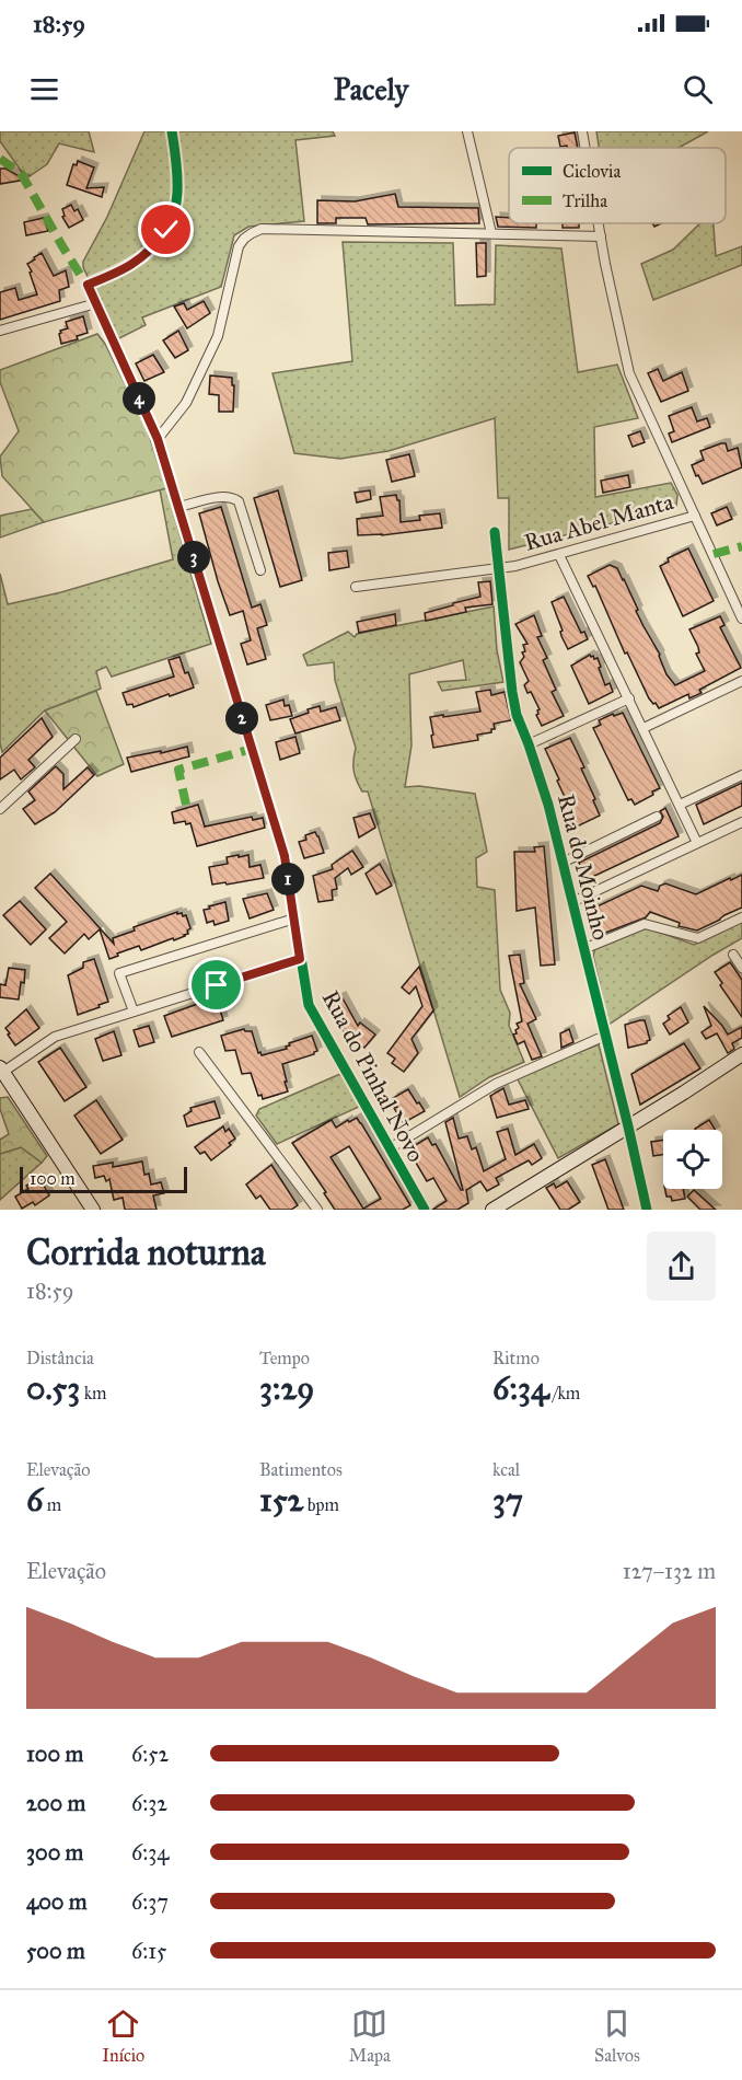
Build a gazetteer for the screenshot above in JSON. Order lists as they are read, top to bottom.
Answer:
{
  "streets": {
    "street": ["Rua Abel Manta", "Rua do Moinho", "Rua do Pinhal Novo"]
  },
  "crossings": [
    ["Rua Abel Manta", "Rua do Moinho"]
  ],
  "legend": ["Ciclovia", "Trilha"],
  "scale_bar": "100 m",
  "page": {
    "status": "18:59",
    "header": "Pacely",
    "pins": [
      "4",
      "3",
      "2",
      "1"
    ],
    "scale": "100 m",
    "heading": ["Corrida noturna", "18:59"],
    "stats": [
      ["Distância", "0.53 km"],
      ["Tempo", "3:29"],
      ["Ritmo", "6:34 /km"],
      ["Elevação", "6 m"],
      ["Batimentos", "152 bpm"],
      ["kcal", "37"]
    ],
    "chart": ["Elevação", "127–132 m"],
    "list": [
      {
        "name": "100 m",
        "note": "6:52"
      },
      {
        "name": "200 m",
        "note": "6:32"
      },
      {
        "name": "300 m",
        "note": "6:34"
      },
      {
        "name": "400 m",
        "note": "6:37"
      },
      {
        "name": "500 m",
        "note": "6:15"
      }
    ],
    "tabs": ["Início", "Mapa", "Salvos"]
  }
}
